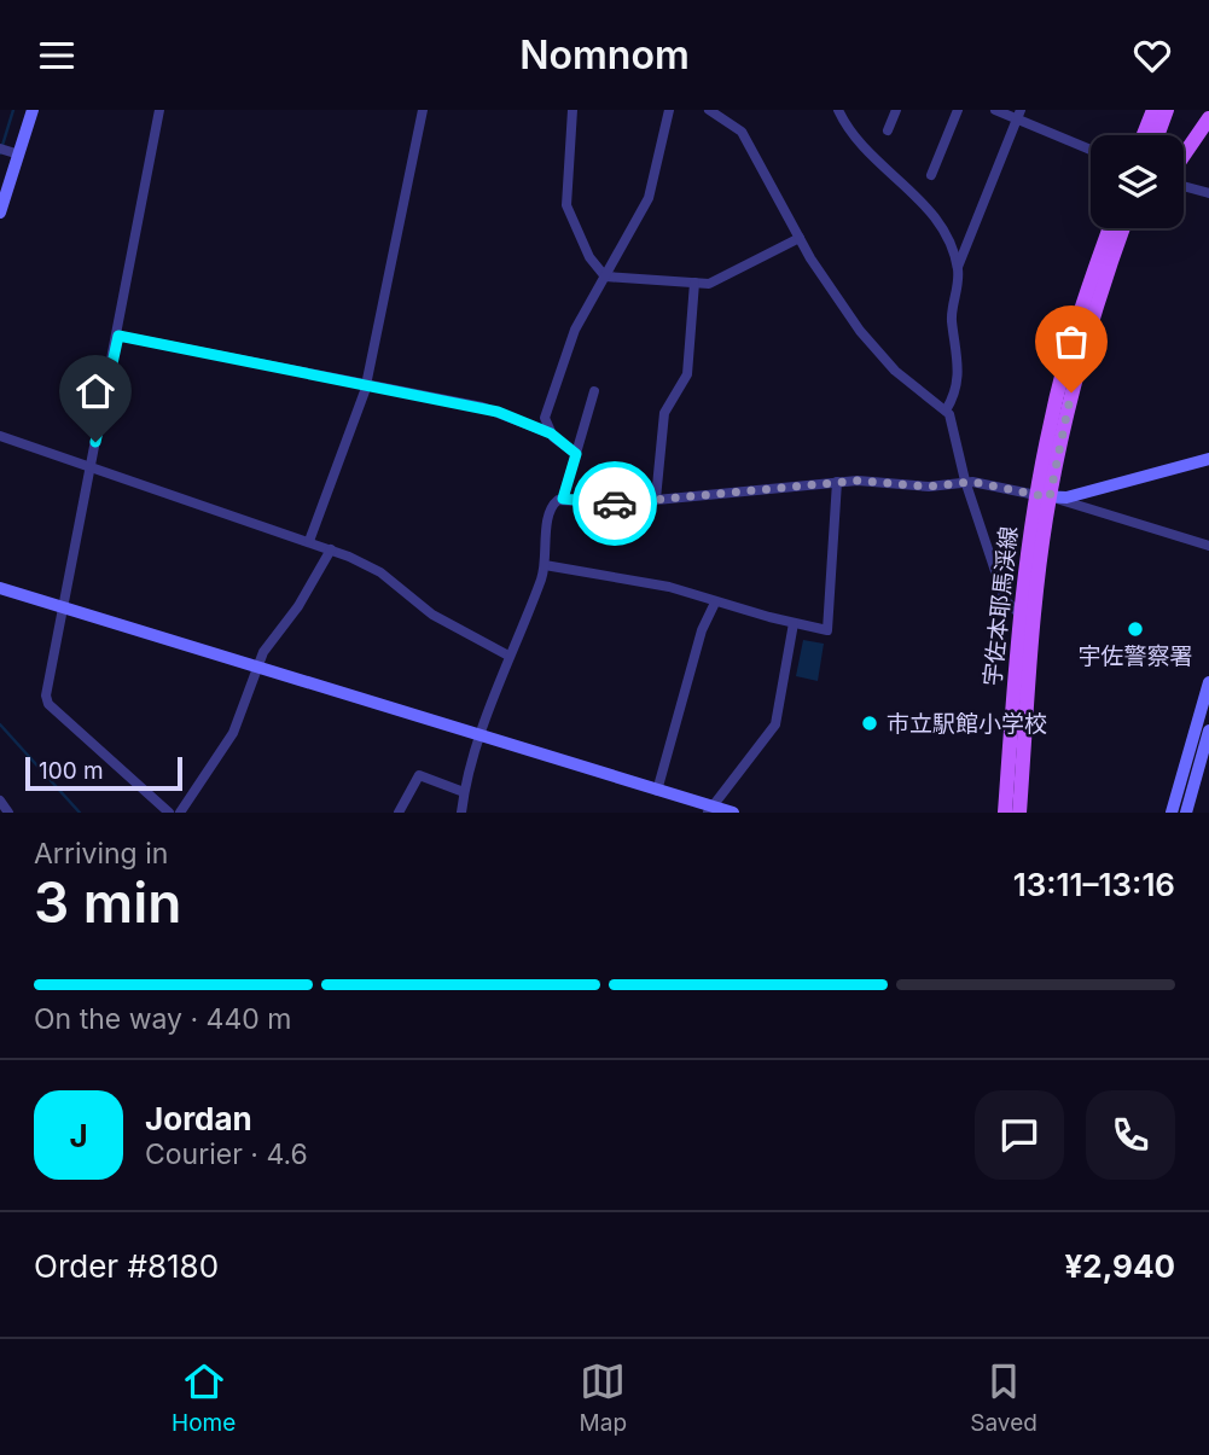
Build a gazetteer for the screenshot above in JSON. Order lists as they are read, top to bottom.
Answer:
{
  "streets": {
    "main road": ["宇佐本耶馬渓線"]
  },
  "places": ["宇佐警察署", "市立駅館小学校"],
  "scale_bar": "100 m",
  "page": {
    "header": "Nomnom",
    "scale": "100 m",
    "heading": ["3 min", "Arriving in", "13:11–13:16"],
    "panel": [
      "Jordan",
      "Courier · 4.6",
      "Order #8180",
      "¥2,940"
    ],
    "bar": "On the way · 440 m",
    "round": "J",
    "tabs": ["Home", "Map", "Saved"]
  }
}
